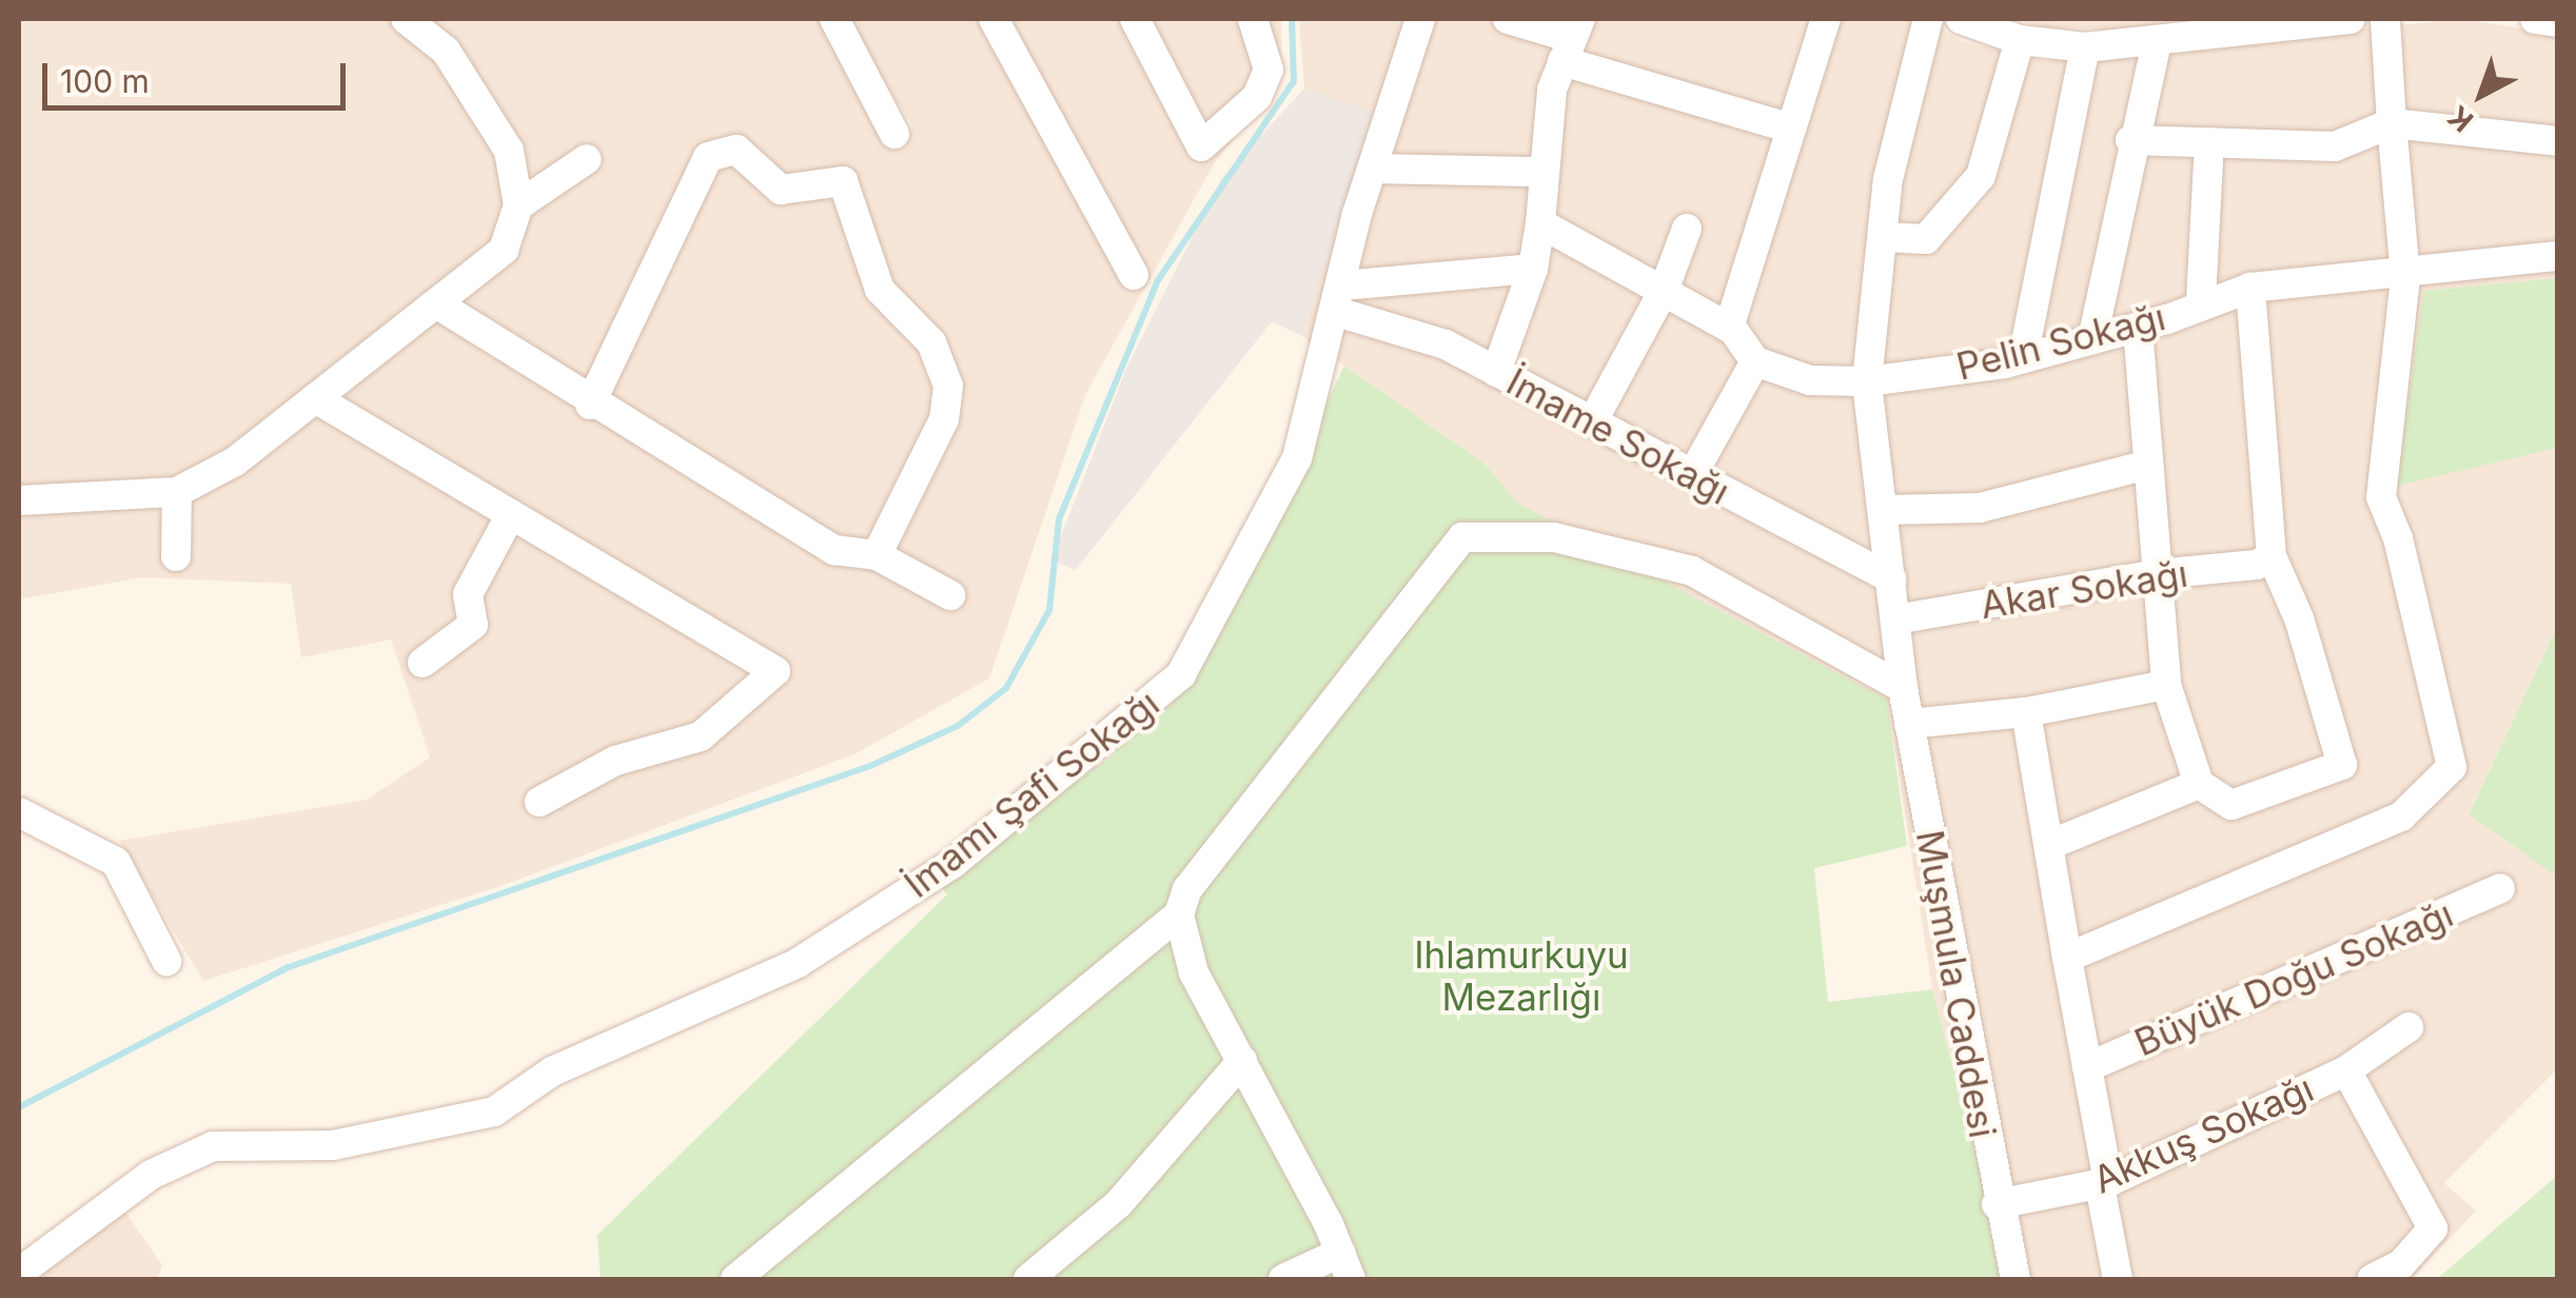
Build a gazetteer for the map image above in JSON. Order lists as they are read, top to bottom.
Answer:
{
  "streets": {
    "street": [
      "Pelin Sokağı",
      "İmame Sokağı",
      "Akar Sokağı",
      "İmamı Şafi Sokağı",
      "Büyük Doğu Sokağı",
      "Muşmula Caddesi",
      "Akkuş Sokağı"
    ]
  },
  "crossings": [
    ["İmame Sokağı", "İmamı Şafi Sokağı"],
    ["Muşmula Caddesi", "Akkuş Sokağı"]
  ],
  "parks": ["Ihlamurkuyu Mezarlığı"],
  "scale_bar": "100 m",
  "north": "bottom left"
}
